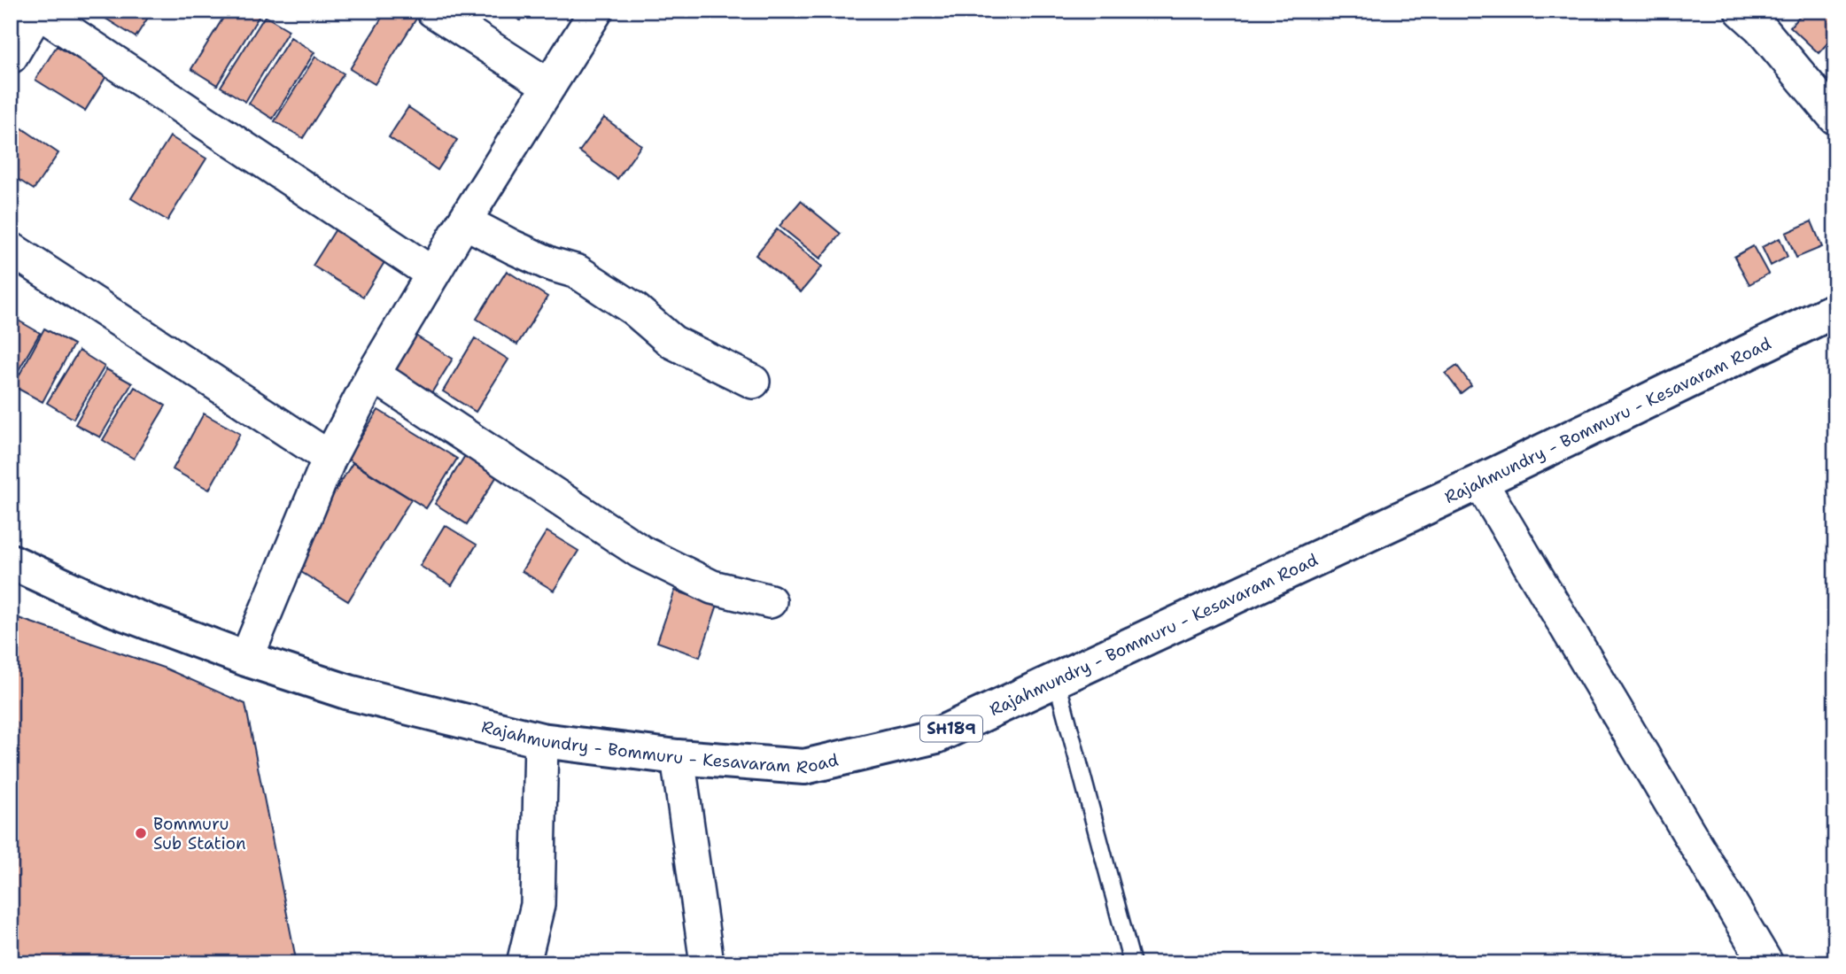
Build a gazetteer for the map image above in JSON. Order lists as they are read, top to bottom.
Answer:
{
  "streets": {
    "main road": ["Rajahmundry - Bommuru - Kesavaram Road", "SH189"]
  },
  "places": ["Bommuru Sub Station"]
}
